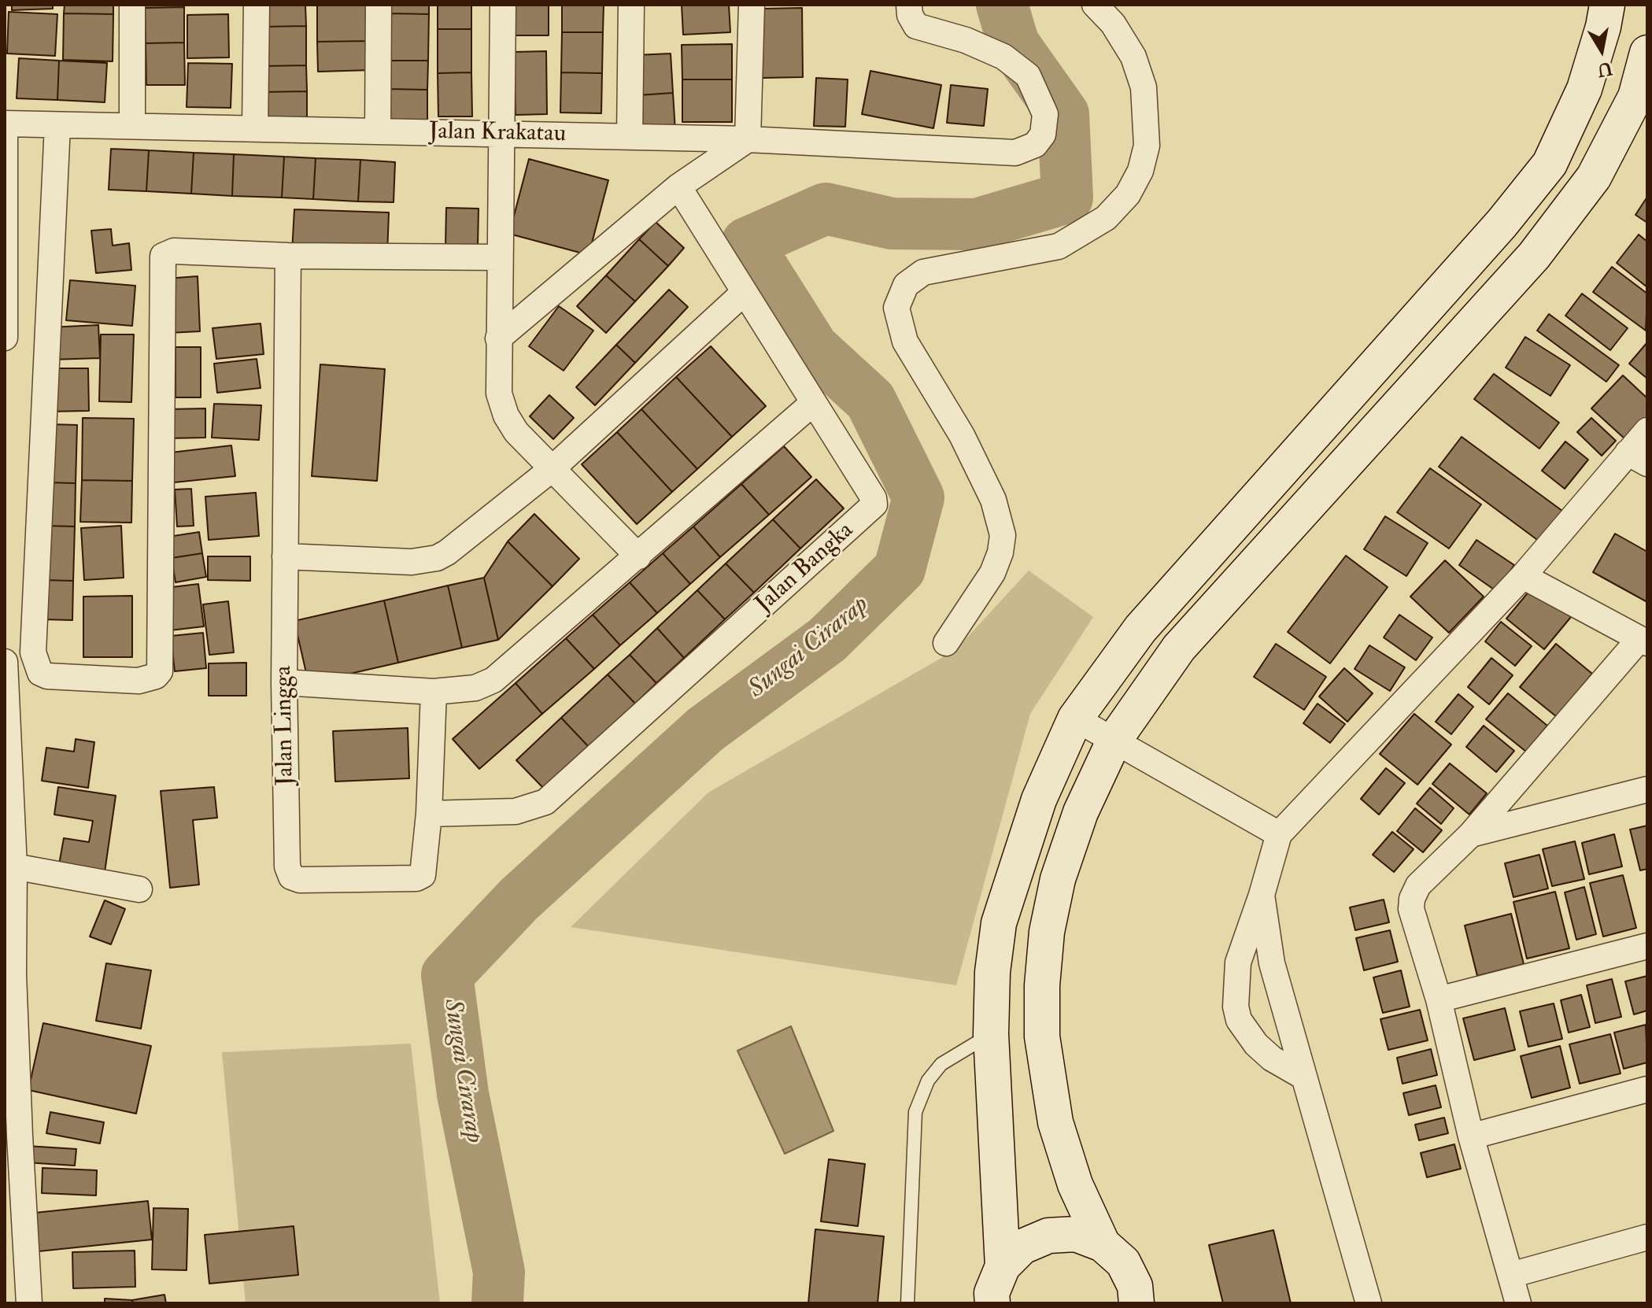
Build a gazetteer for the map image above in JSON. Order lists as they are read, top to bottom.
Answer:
{
  "streets": {
    "street": ["Jalan Krakatau", "Jalan Bangka", "Jalan Lingga"]
  },
  "crossings": [
    ["Jalan Bangka", "Jalan Lingga"]
  ],
  "water": ["Sungai Cirarap"],
  "north": "bottom"
}
